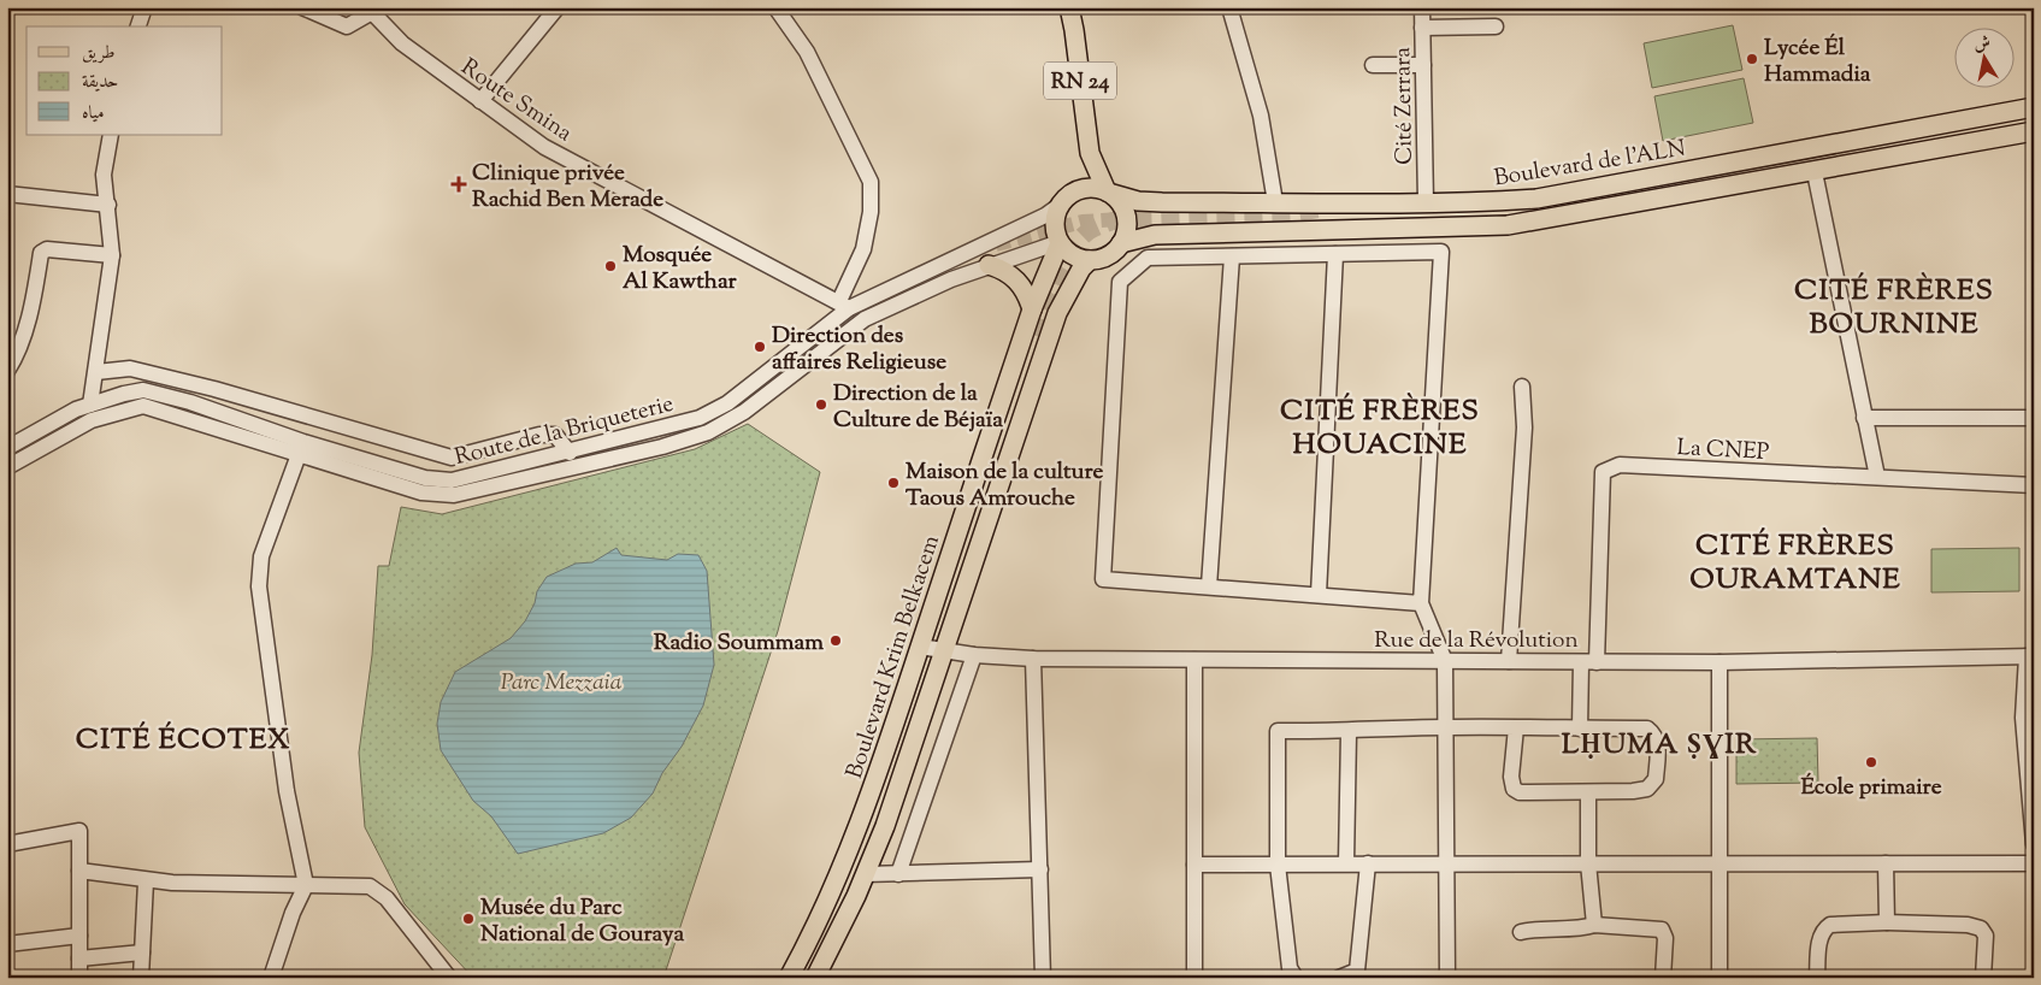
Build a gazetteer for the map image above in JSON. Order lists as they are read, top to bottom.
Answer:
{
  "streets": {
    "main road": ["RN 24", "Boulevard de l'ALN", "Boulevard Krim Belkacem"],
    "street": [
      "Route Smina",
      "Cité Zerrara",
      "Route de la Briqueterie",
      "La CNEP",
      "Rue de la Révolution"
    ]
  },
  "crossings": [
    ["RN 24", "Boulevard de l'ALN"],
    ["RN 24", "Route de la Briqueterie"],
    ["RN 24", "Boulevard Krim Belkacem"],
    ["Route Smina", "Route de la Briqueterie"],
    ["Cité Zerrara", "Boulevard de l'ALN"],
    ["Boulevard de l'ALN", "Route de la Briqueterie"],
    ["Boulevard de l'ALN", "Boulevard Krim Belkacem"],
    ["Route de la Briqueterie", "Boulevard Krim Belkacem"],
    ["La CNEP", "Rue de la Révolution"],
    ["Rue de la Révolution", "Boulevard Krim Belkacem"]
  ],
  "districts": [
    "CITÉ FRÈRES BOURNINE",
    "CITÉ FRÈRES HOUACINE",
    "CITÉ FRÈRES OURAMTANE",
    "CITÉ ÉCOTEX",
    "LḤUMA ṢƔIR"
  ],
  "parks": ["Parc Mezzaia"],
  "places": {
    "other": [
      "Lycée Él Hammadia",
      "Mosquée Al Kawthar",
      "Direction des affaires Religieuse",
      "Direction de la Culture de Béjaïa",
      "Maison de la culture Taous Amrouche",
      "Radio Soummam",
      "École primaire",
      "Musée du Parc National de Gouraya"
    ],
    "health": ["Clinique privée Rachid Ben Merade"]
  },
  "legend": ["طريق", "حديقة", "مياه"],
  "north": "top"
}
